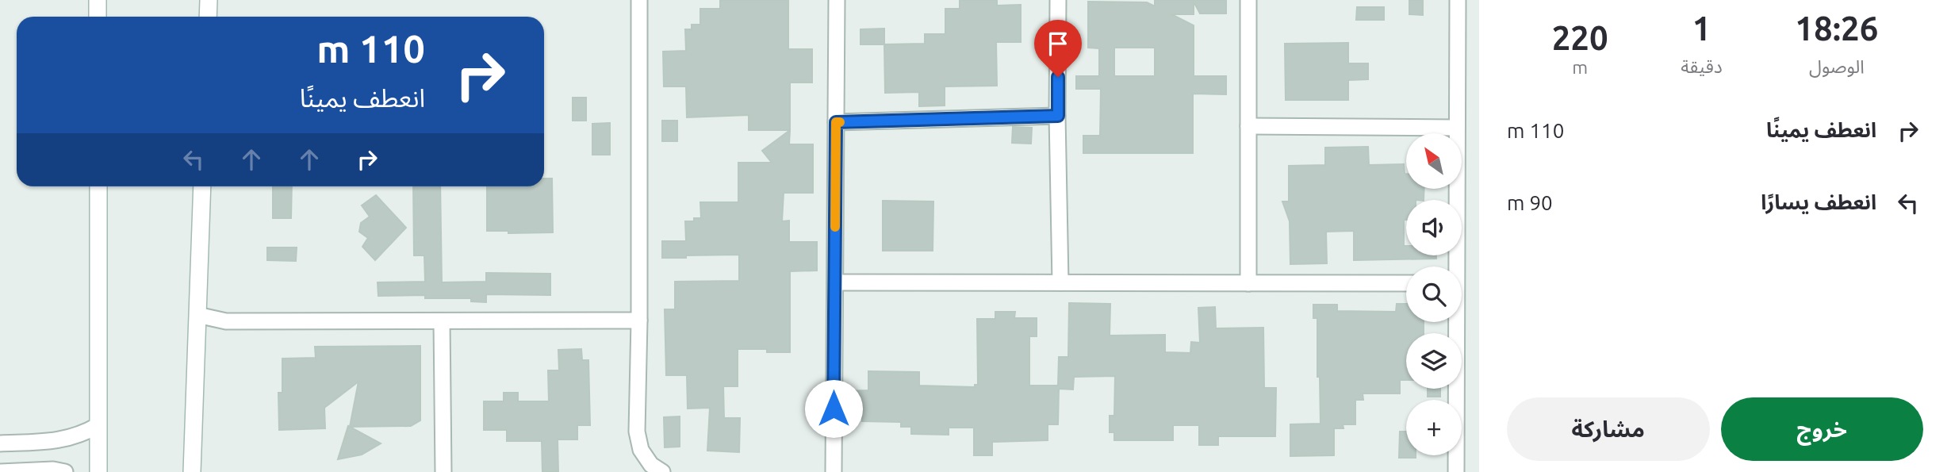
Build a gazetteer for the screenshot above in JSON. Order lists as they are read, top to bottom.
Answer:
{
  "north": "top left",
  "page": {
    "eta": [
      "18:26",
      "الوصول",
      "1",
      "دقيقة",
      "220",
      "m"
    ],
    "turn": ["110 m", "انعطف يمينًا"],
    "list": [
      {
        "name": "انعطف يمينًا",
        "value": "110 m"
      },
      {
        "name": "انعطف يسارًا",
        "value": "90 m"
      }
    ],
    "map_buttons": "+",
    "buttons": ["خروج", "مشاركة"]
  }
}
